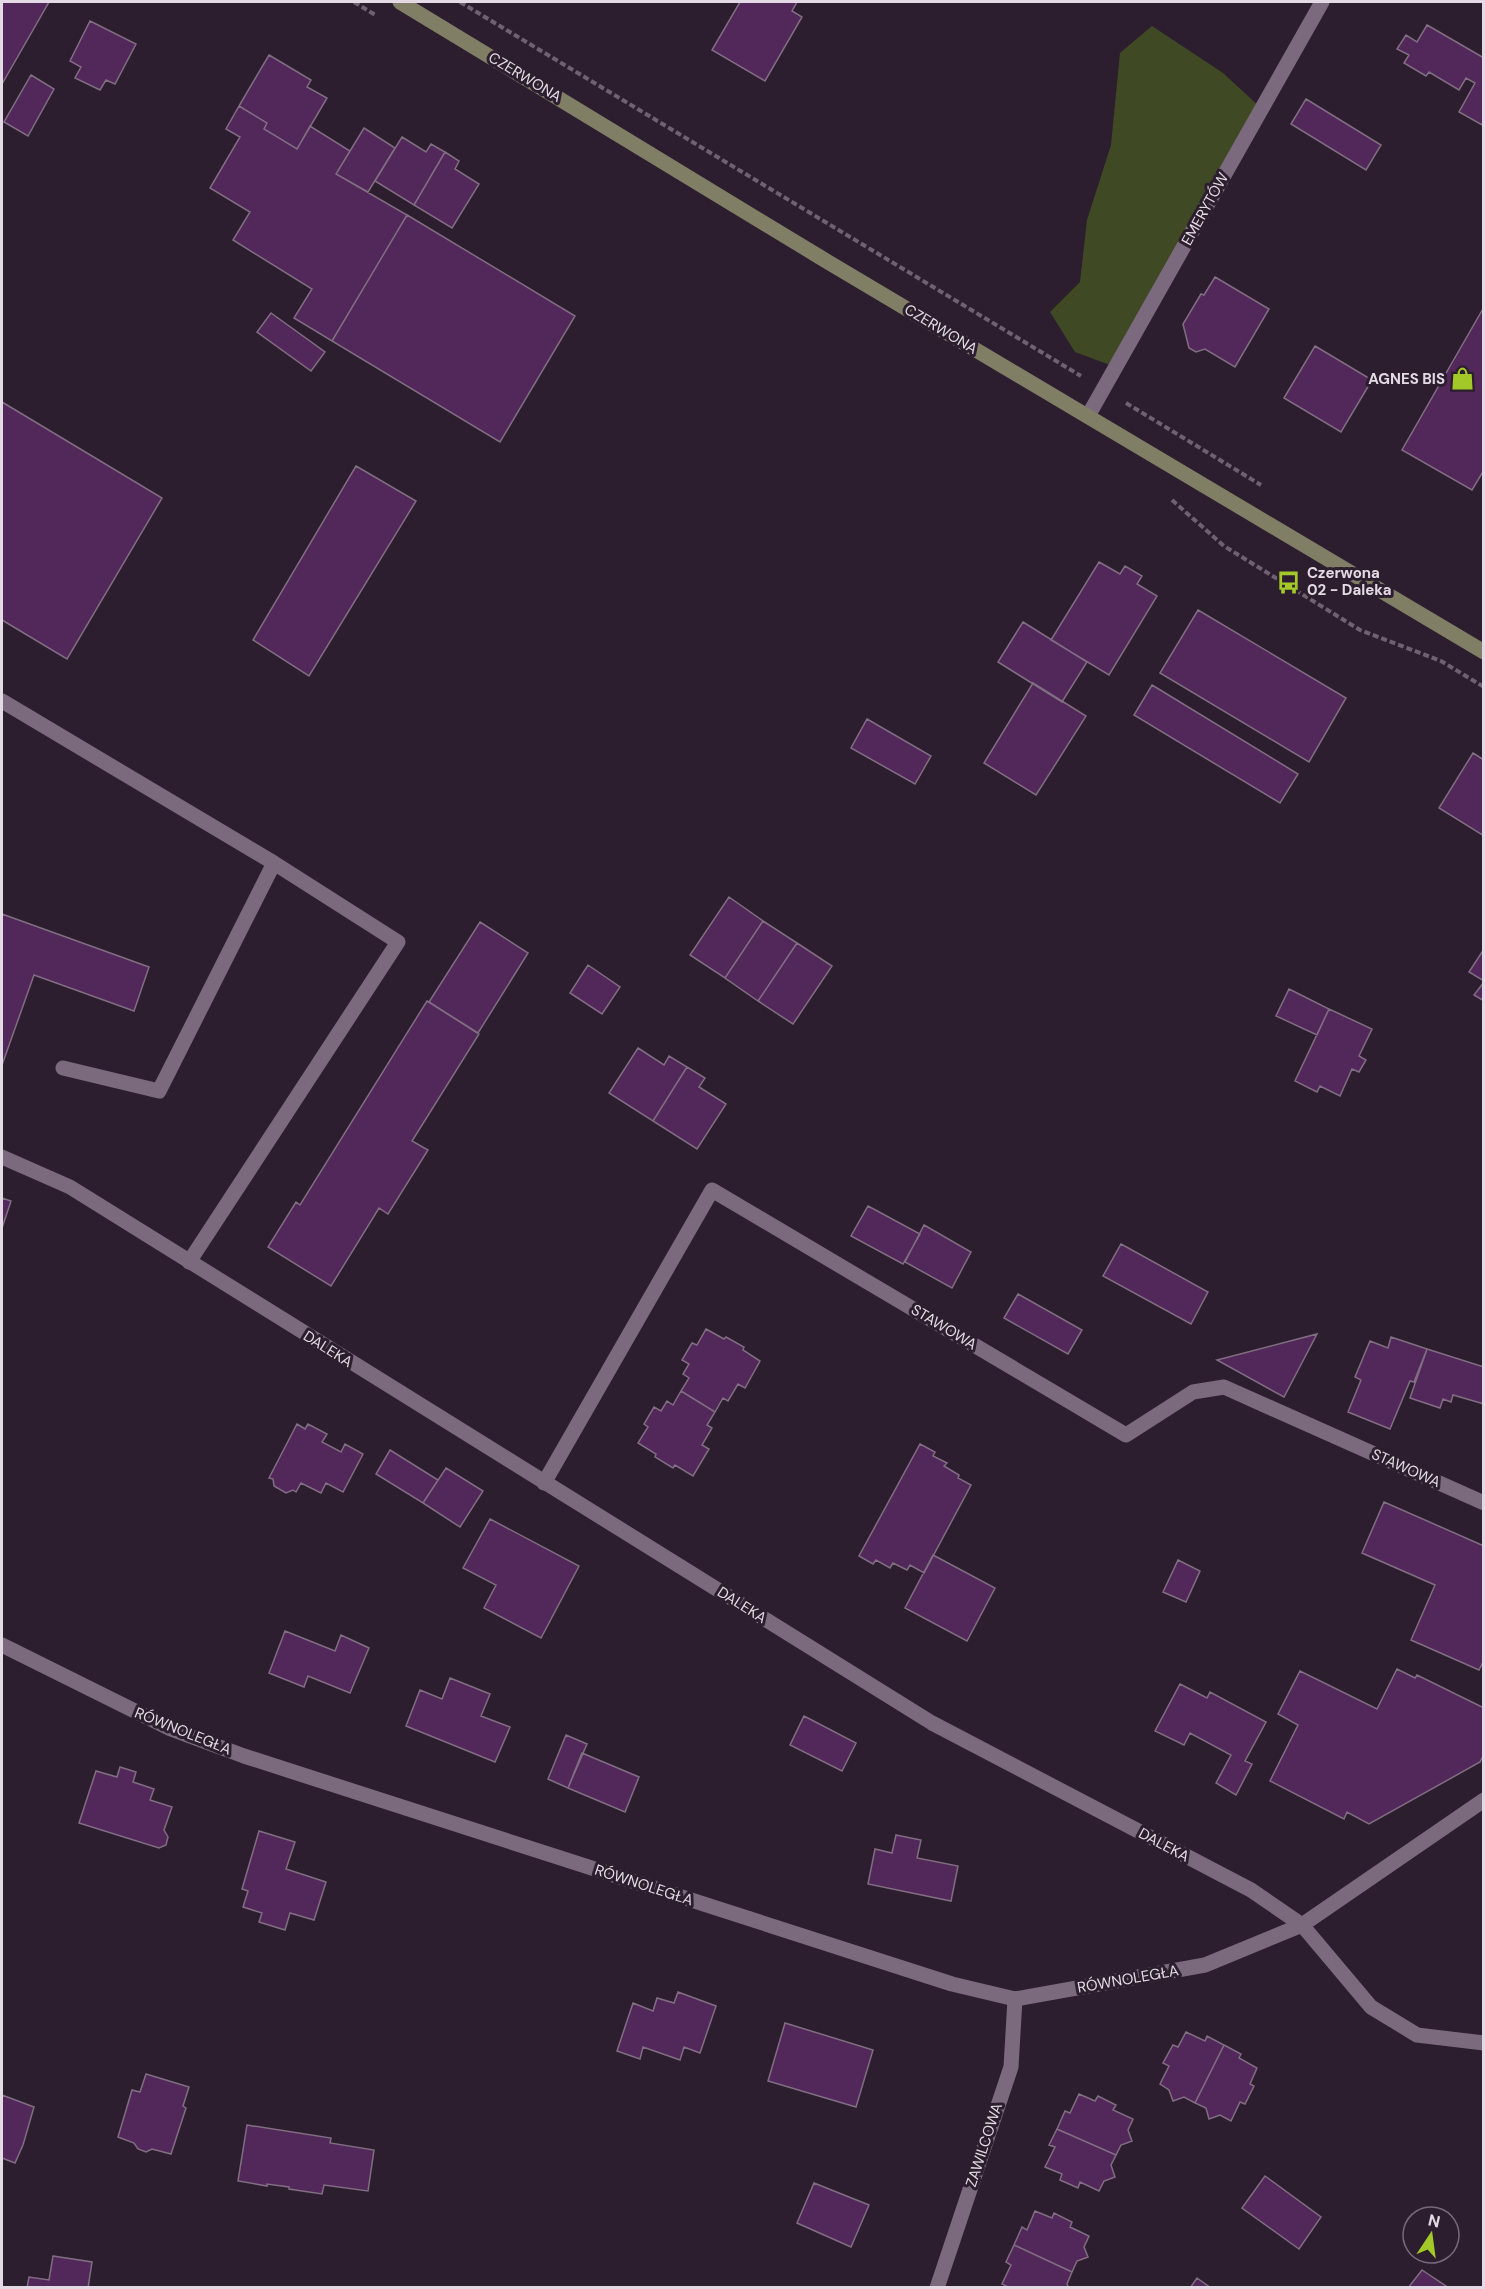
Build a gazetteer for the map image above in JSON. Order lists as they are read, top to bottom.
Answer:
{
  "streets": {
    "main road": ["CZERWONA"],
    "street": [
      "EMERYTÓW",
      "STAWOWA",
      "DALEKA",
      "RÓWNOLEGŁA",
      "ZAWILCOWA"
    ]
  },
  "crossings": [
    ["CZERWONA", "EMERYTÓW"],
    ["STAWOWA", "DALEKA"],
    ["DALEKA", "RÓWNOLEGŁA"],
    ["RÓWNOLEGŁA", "ZAWILCOWA"]
  ],
  "places": {
    "shop": ["AGNES BIS"],
    "bus stop": ["Czerwona 02 - Daleka"]
  },
  "north": "top"
}
